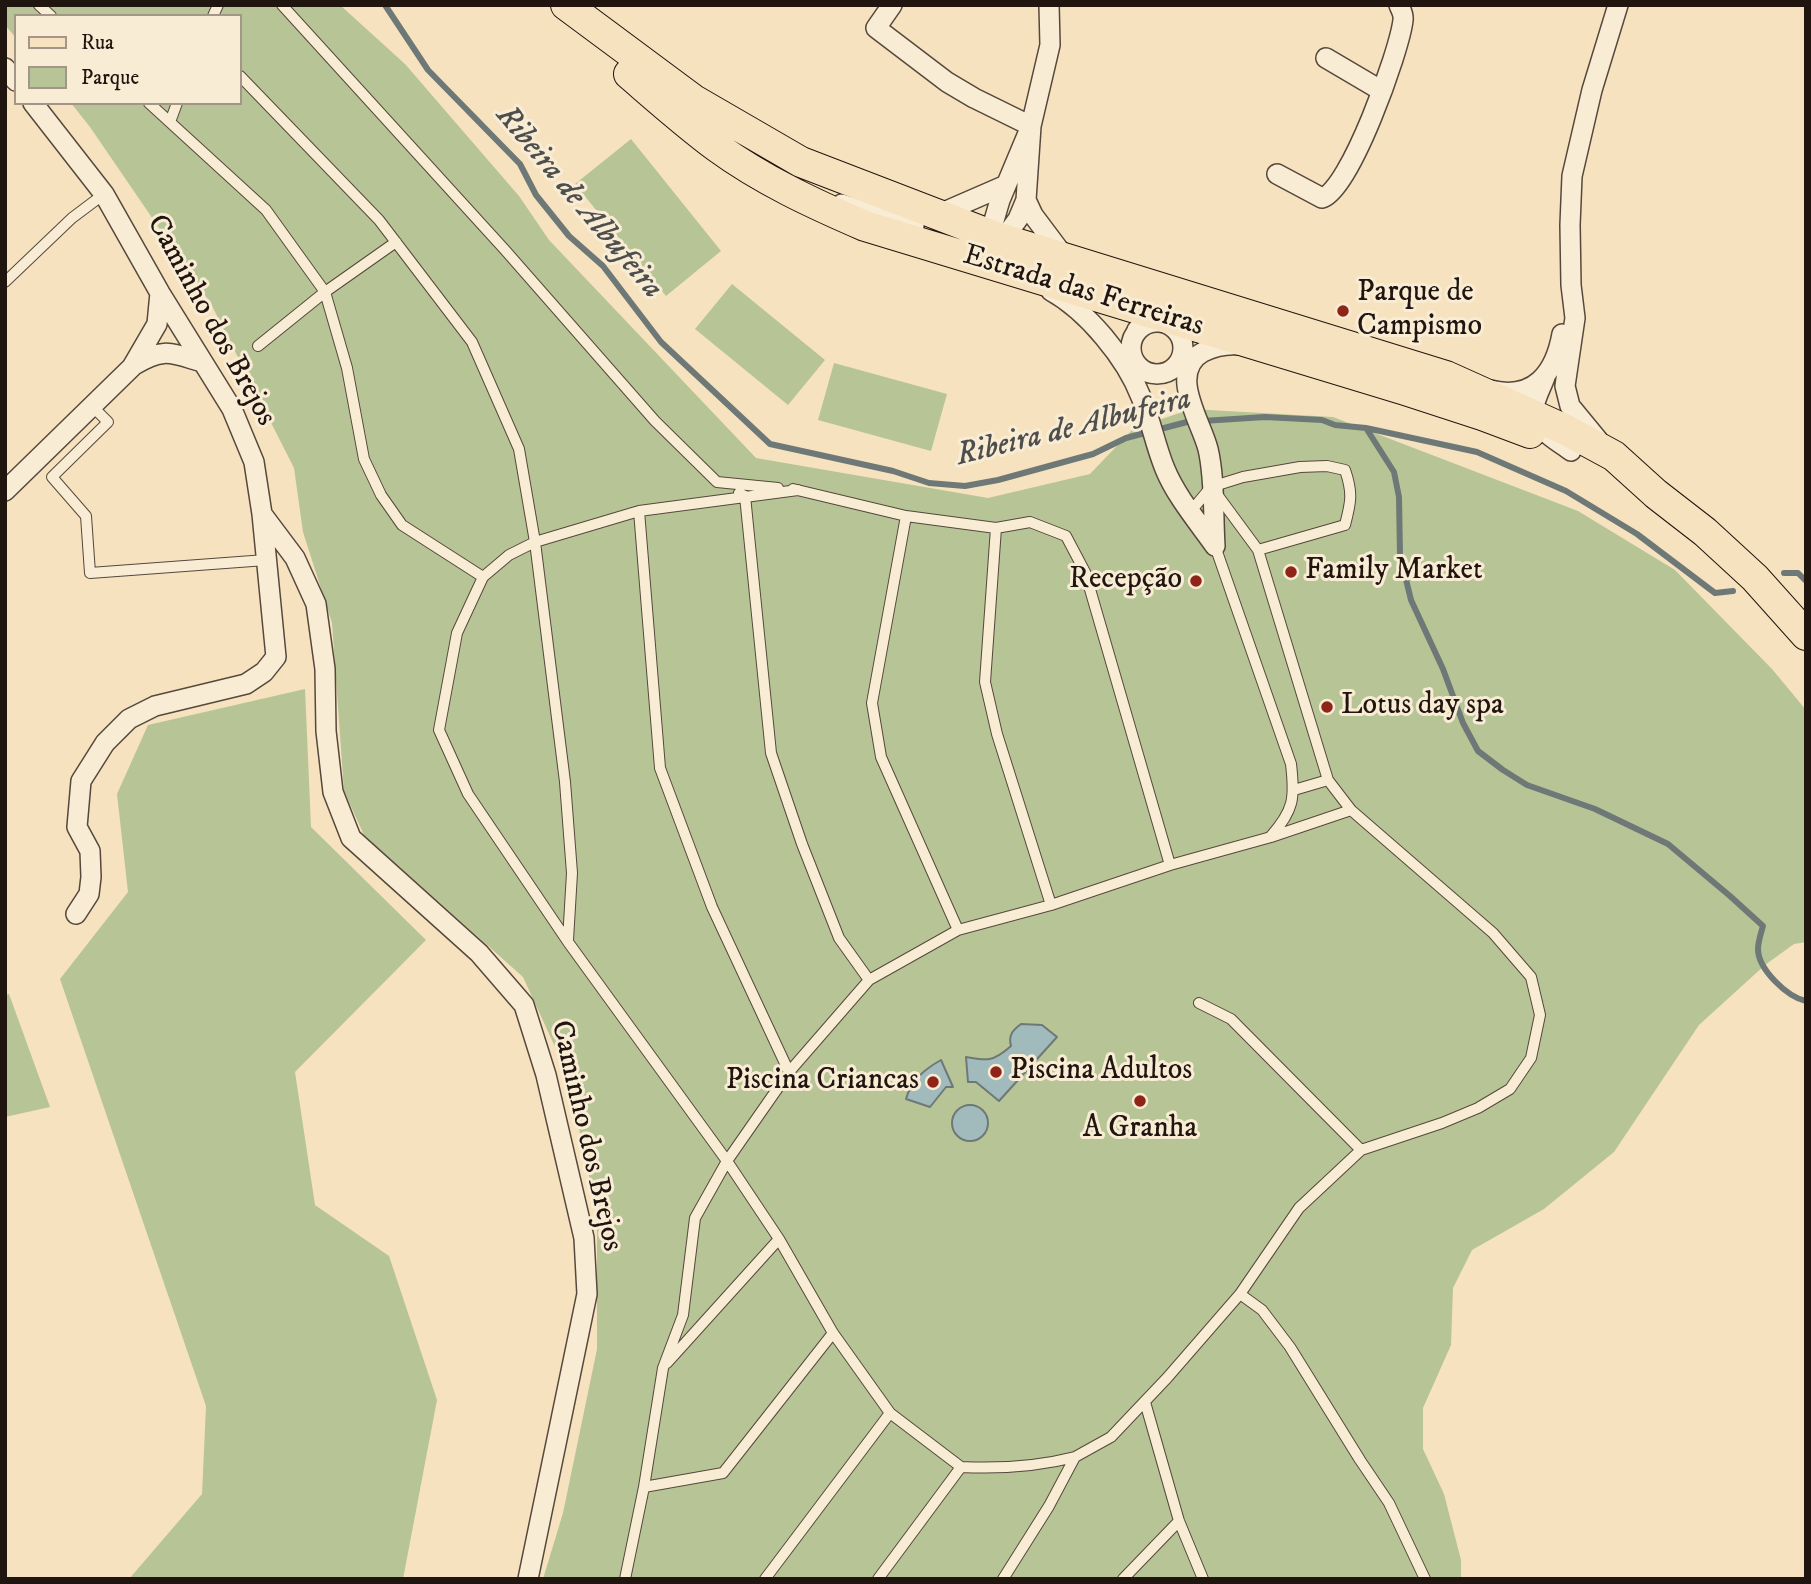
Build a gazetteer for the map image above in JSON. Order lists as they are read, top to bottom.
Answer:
{
  "streets": {
    "main road": ["Estrada das Ferreiras"],
    "street": ["Caminho dos Brejos"]
  },
  "water": ["Ribeira de Albufeira"],
  "places": [
    "Parque de Campismo",
    "Family Market",
    "Recepção",
    "Lotus day spa",
    "Piscina Adultos",
    "Piscina Criancas",
    "A Granha"
  ],
  "legend": ["Rua", "Parque"]
}
